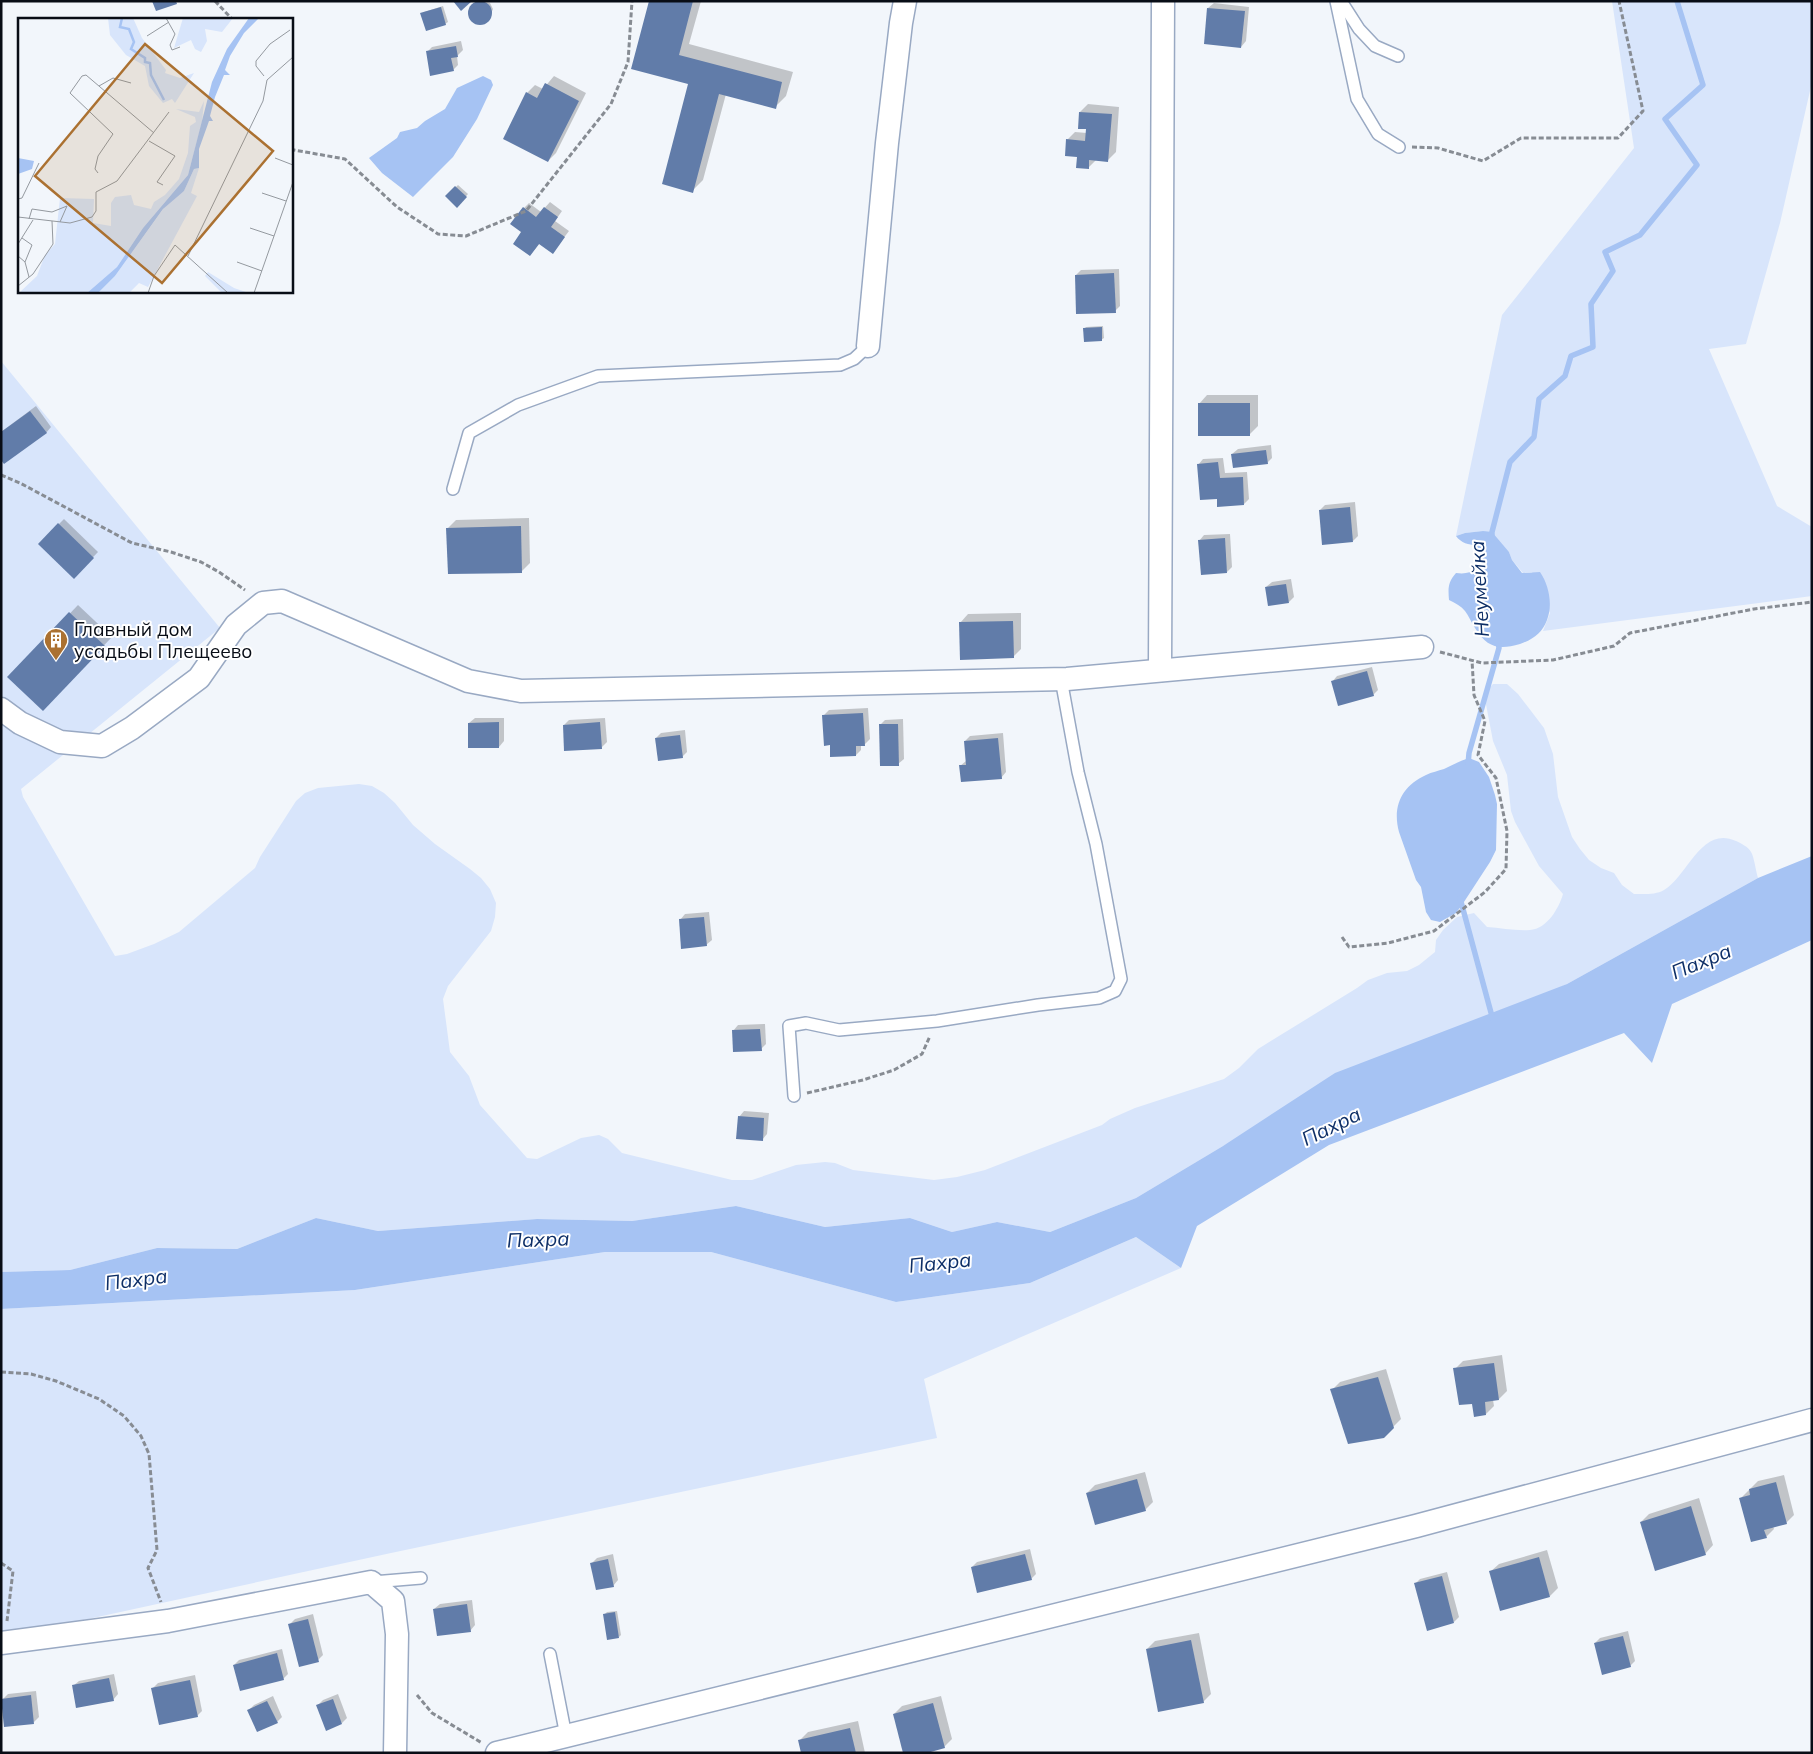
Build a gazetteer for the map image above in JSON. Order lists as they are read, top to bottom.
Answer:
{
  "water": ["Неумейка", "Пахра"],
  "places": {
    "building": ["Главный дом усадьбы Плещеево"]
  }
}
